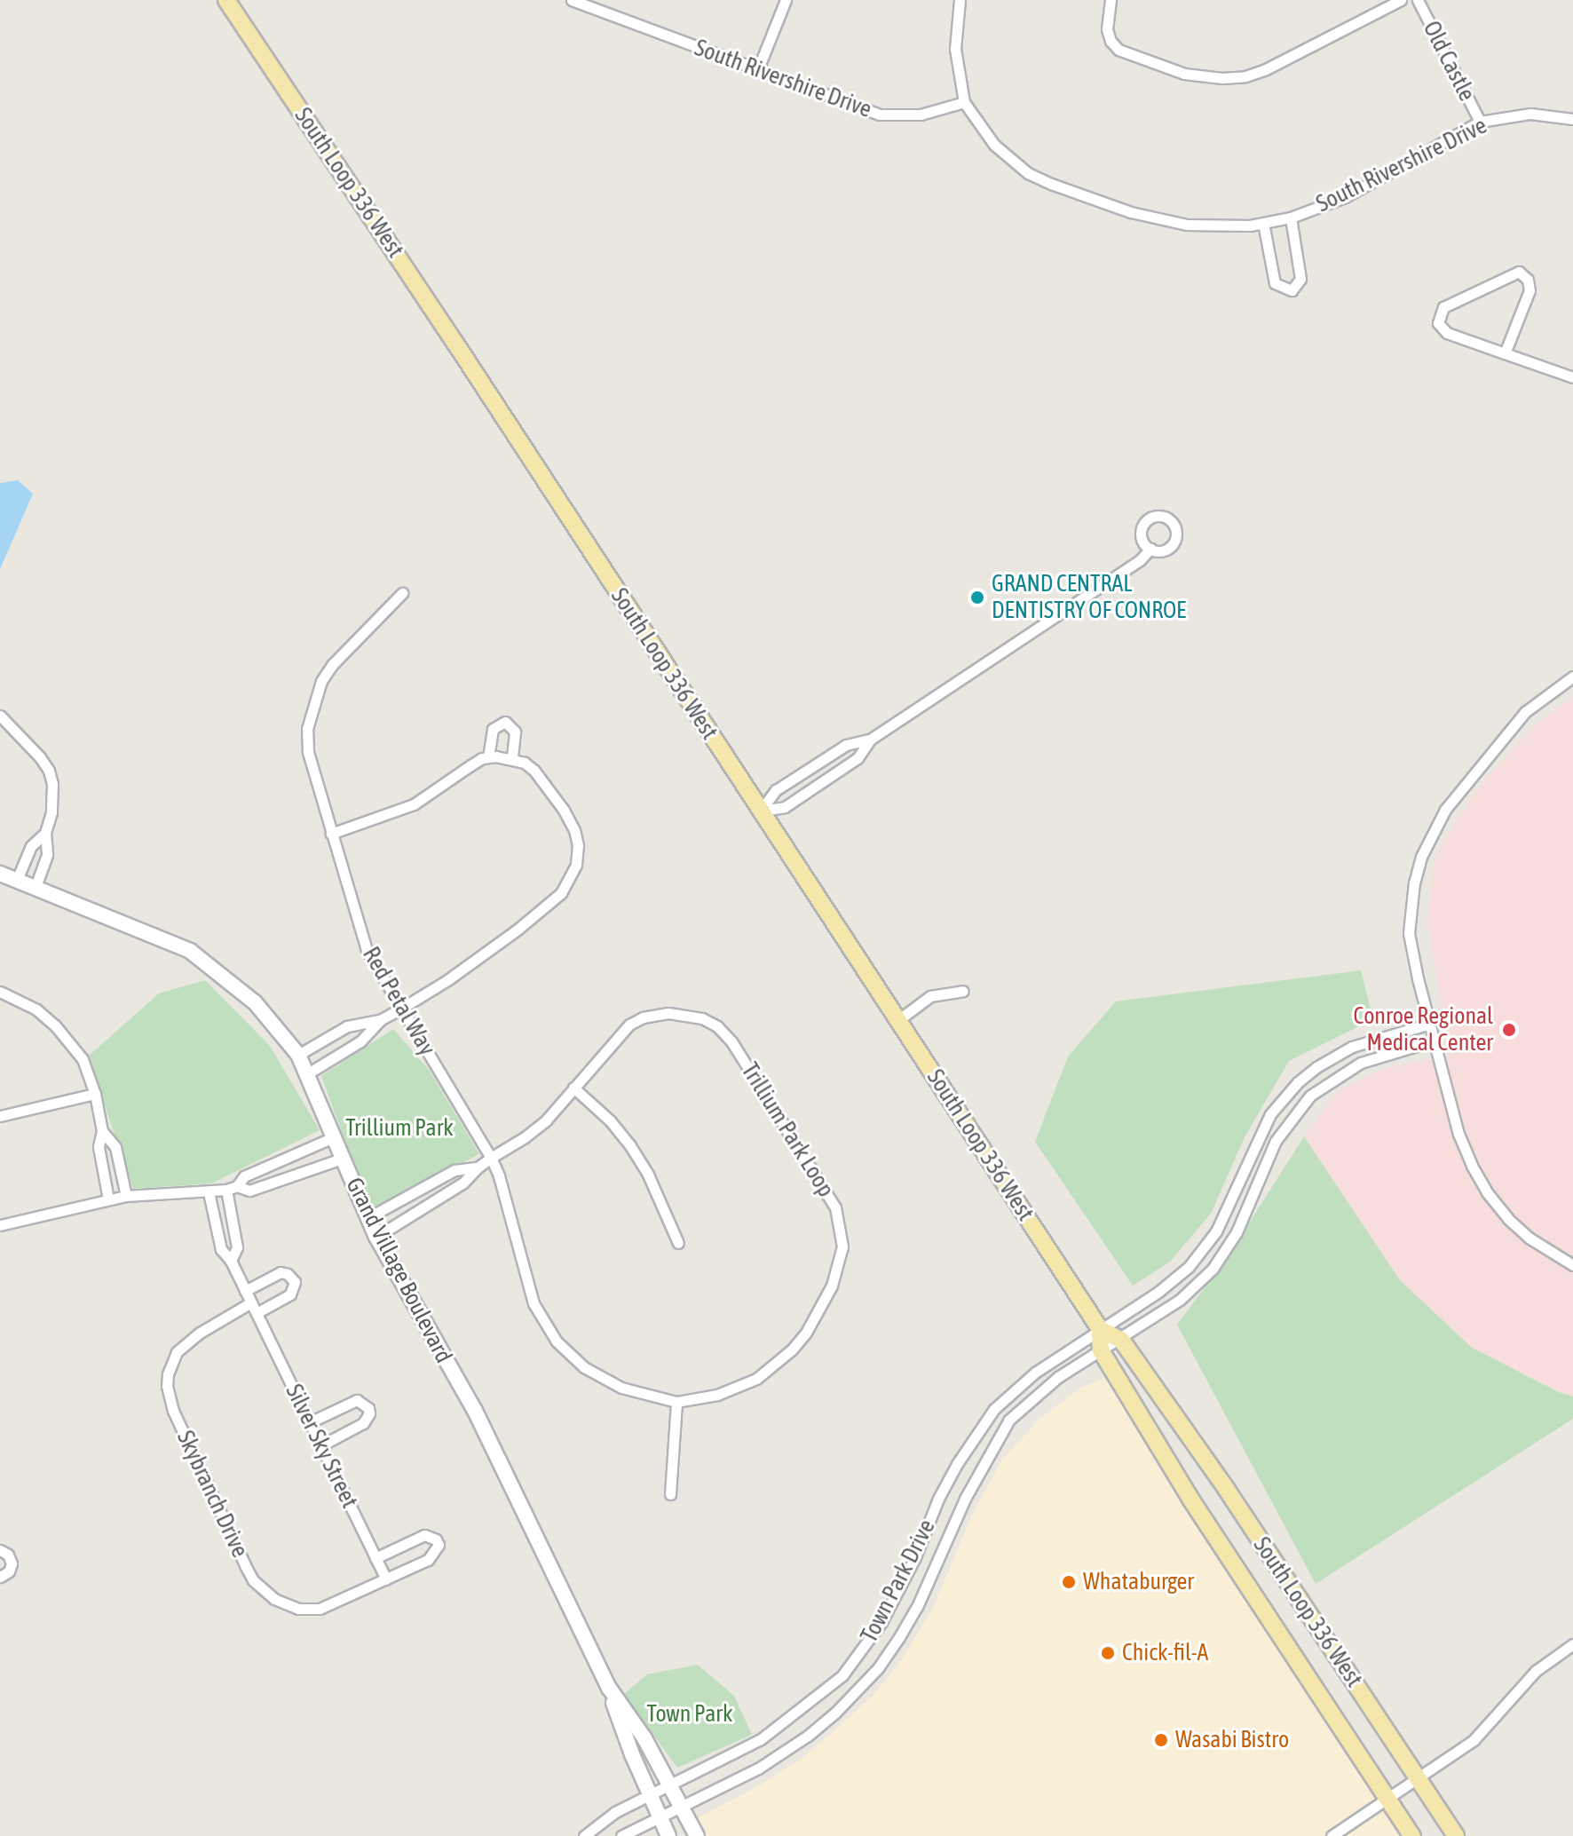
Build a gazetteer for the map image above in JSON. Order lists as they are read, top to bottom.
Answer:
{
  "streets": {
    "main road": ["South Loop 336 West"],
    "street": [
      "Old Castle",
      "South Rivershire Drive",
      "Red Petal Way",
      "Trillium Park Loop",
      "Grand Village Boulevard",
      "Silver Sky Street",
      "Skybranch Drive",
      "Town Park Drive"
    ]
  },
  "crossings": [
    ["Old Castle", "South Rivershire Drive"],
    ["South Loop 336 West", "Town Park Drive"],
    ["Red Petal Way", "Trillium Park Loop"],
    ["Trillium Park Loop", "Grand Village Boulevard"],
    ["Grand Village Boulevard", "Town Park Drive"],
    ["Silver Sky Street", "Skybranch Drive"]
  ],
  "parks": ["Trillium Park", "Town Park"],
  "places": [
    "GRAND CENTRAL DENTISTRY OF CONROE",
    "Conroe Regional Medical Center",
    "Whataburger",
    "Chick-fil-A",
    "Wasabi Bistro"
  ]
}
